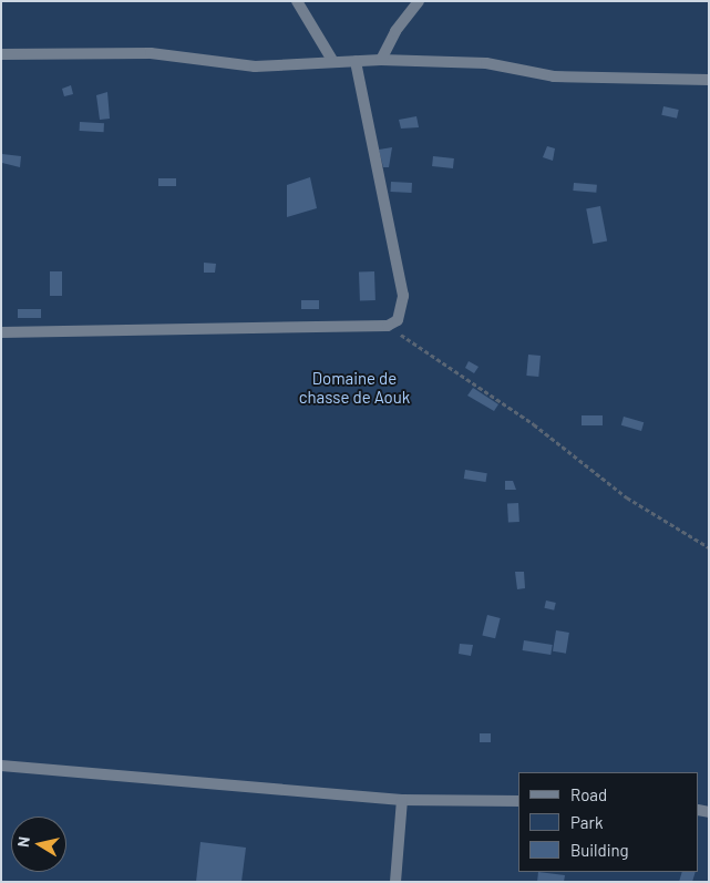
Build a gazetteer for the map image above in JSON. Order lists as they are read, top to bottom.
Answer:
{
  "parks": ["Domaine de chasse de Aouk"],
  "legend": ["Road", "Park", "Building"],
  "north": "left"
}
